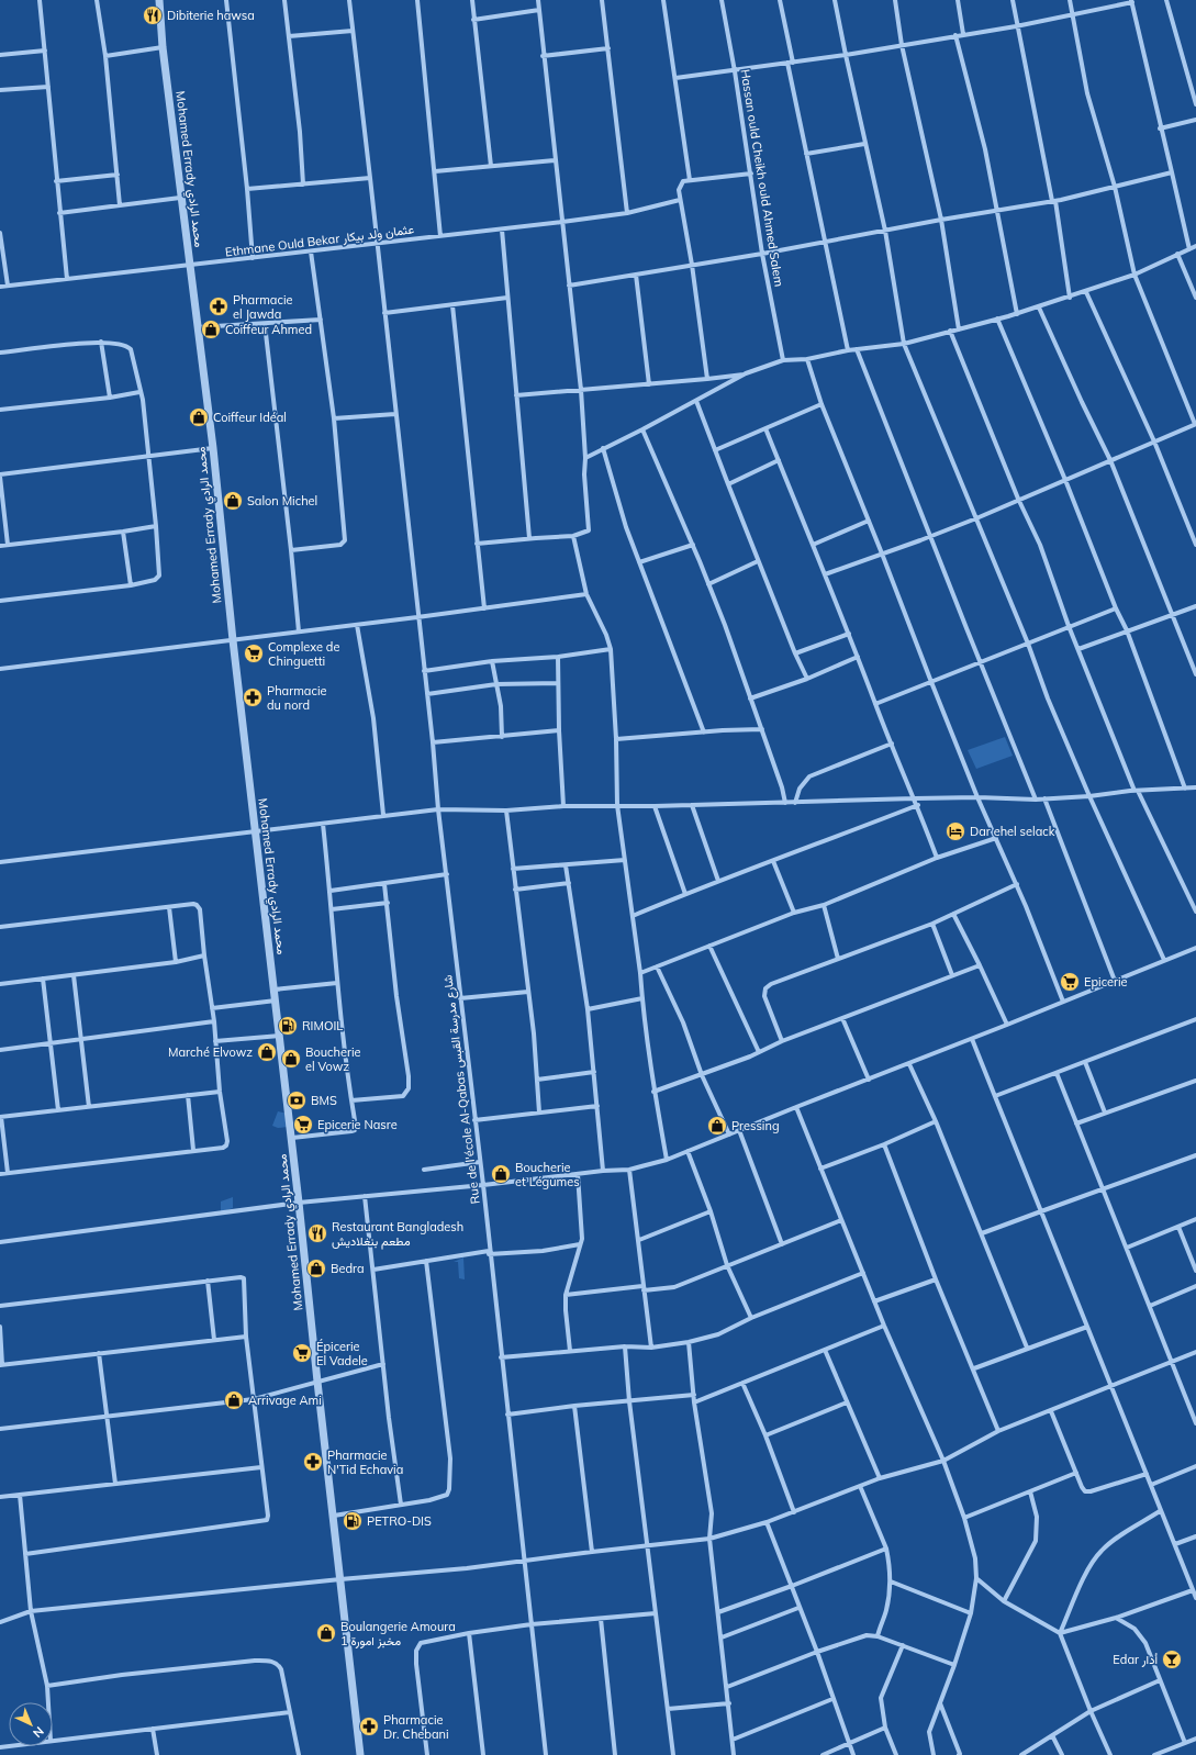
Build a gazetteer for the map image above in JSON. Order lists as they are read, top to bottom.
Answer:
{
  "streets": {
    "street": [
      "Mohamed Errady محمد الرادي",
      "Hassan ould Cheikh ould Ahmed Salem",
      "Ethmane Ould Bekar عثمان ولد بيكار",
      "Rue de l'école Al-Qabas شارع مدرسة القبس"
    ]
  },
  "crossings": [
    ["Mohamed Errady محمد الرادي", "Ethmane Ould Bekar عثمان ولد بيكار"],
    ["Ethmane Ould Bekar عثمان ولد بيكار", "Rue de l'école Al-Qabas شارع مدرسة القبس"]
  ],
  "places": {
    "restaurant": ["Dibiterie hawsa", "Restaurant Bangladesh مطعم بنغلاديش"],
    "pharmacy": [
      "Pharmacie el Jawda",
      "Pharmacie du nord",
      "Pharmacie N'Tid Echavia",
      "Pharmacie Dr. Chebani"
    ],
    "shop": [
      "Coiffeur Ahmed",
      "Coiffeur Idéal",
      "Salon Michel",
      "Marché Elvowz",
      "Boucherie el Vowz",
      "Pressing",
      "Boucherie et Légumes",
      "Bedra",
      "Arrivage Ami",
      "Boulangerie Amoura 1 مخبز امورة"
    ],
    "supermarket": [
      "Complexe de Chinguetti",
      "Epicerie",
      "Epicerie Nasre",
      "Épicerie El Vadele"
    ],
    "hotel": ["Dar ehel selack"],
    "fuel station": ["RIMOIL", "PETRO-DIS"],
    "bank": ["BMS"],
    "bar": ["Edar أدار"]
  },
  "north": "bottom right"
}
